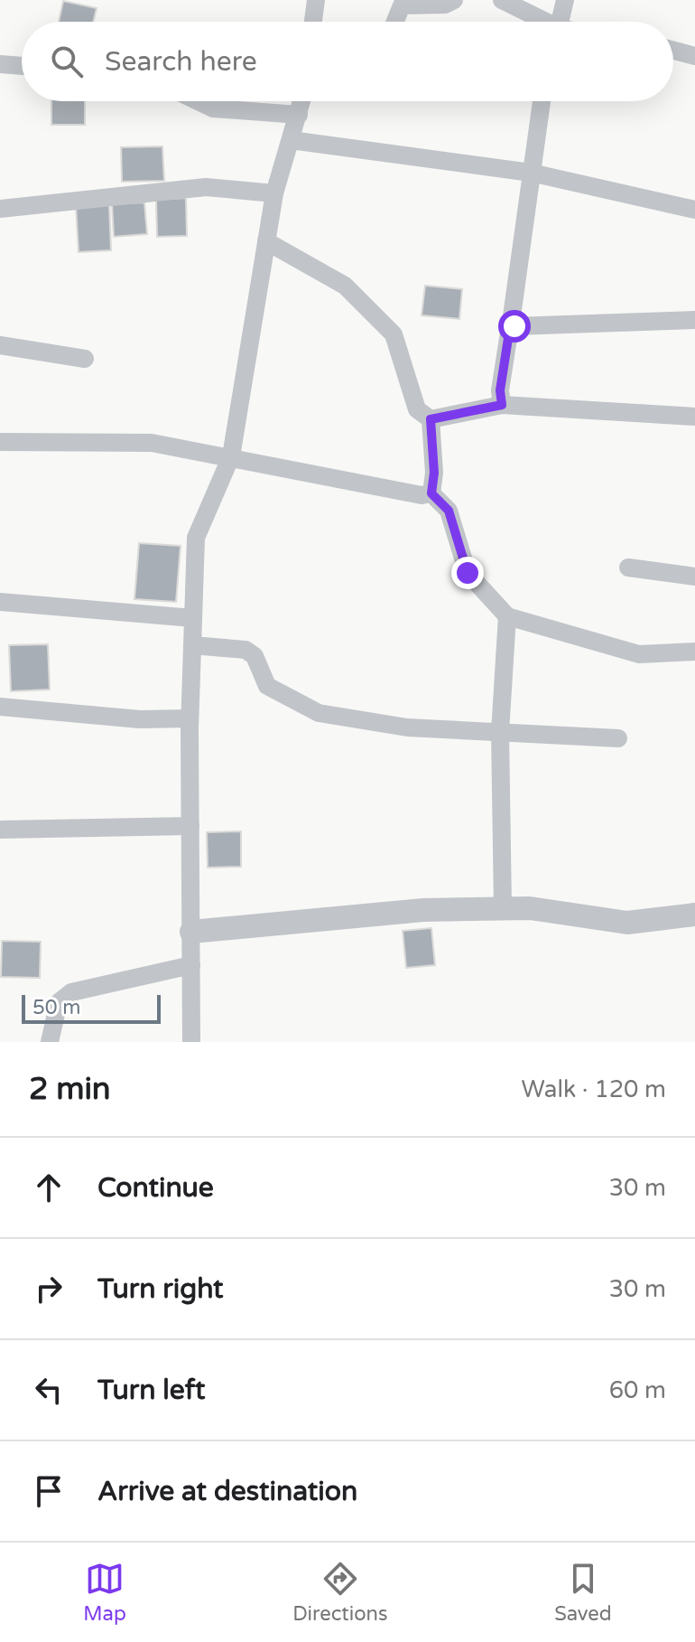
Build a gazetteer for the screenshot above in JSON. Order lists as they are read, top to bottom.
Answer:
{
  "scale_bar": "50 m",
  "page": {
    "search": "Search here",
    "scale": "50 m",
    "heading": ["2 min", "Walk · 120 m"],
    "list": [
      ["Continue", "30 m"],
      ["Turn right", "30 m"],
      ["Turn left", "60 m"],
      "Arrive at destination"
    ],
    "nav": ["Map", "Directions", "Saved"]
  }
}
